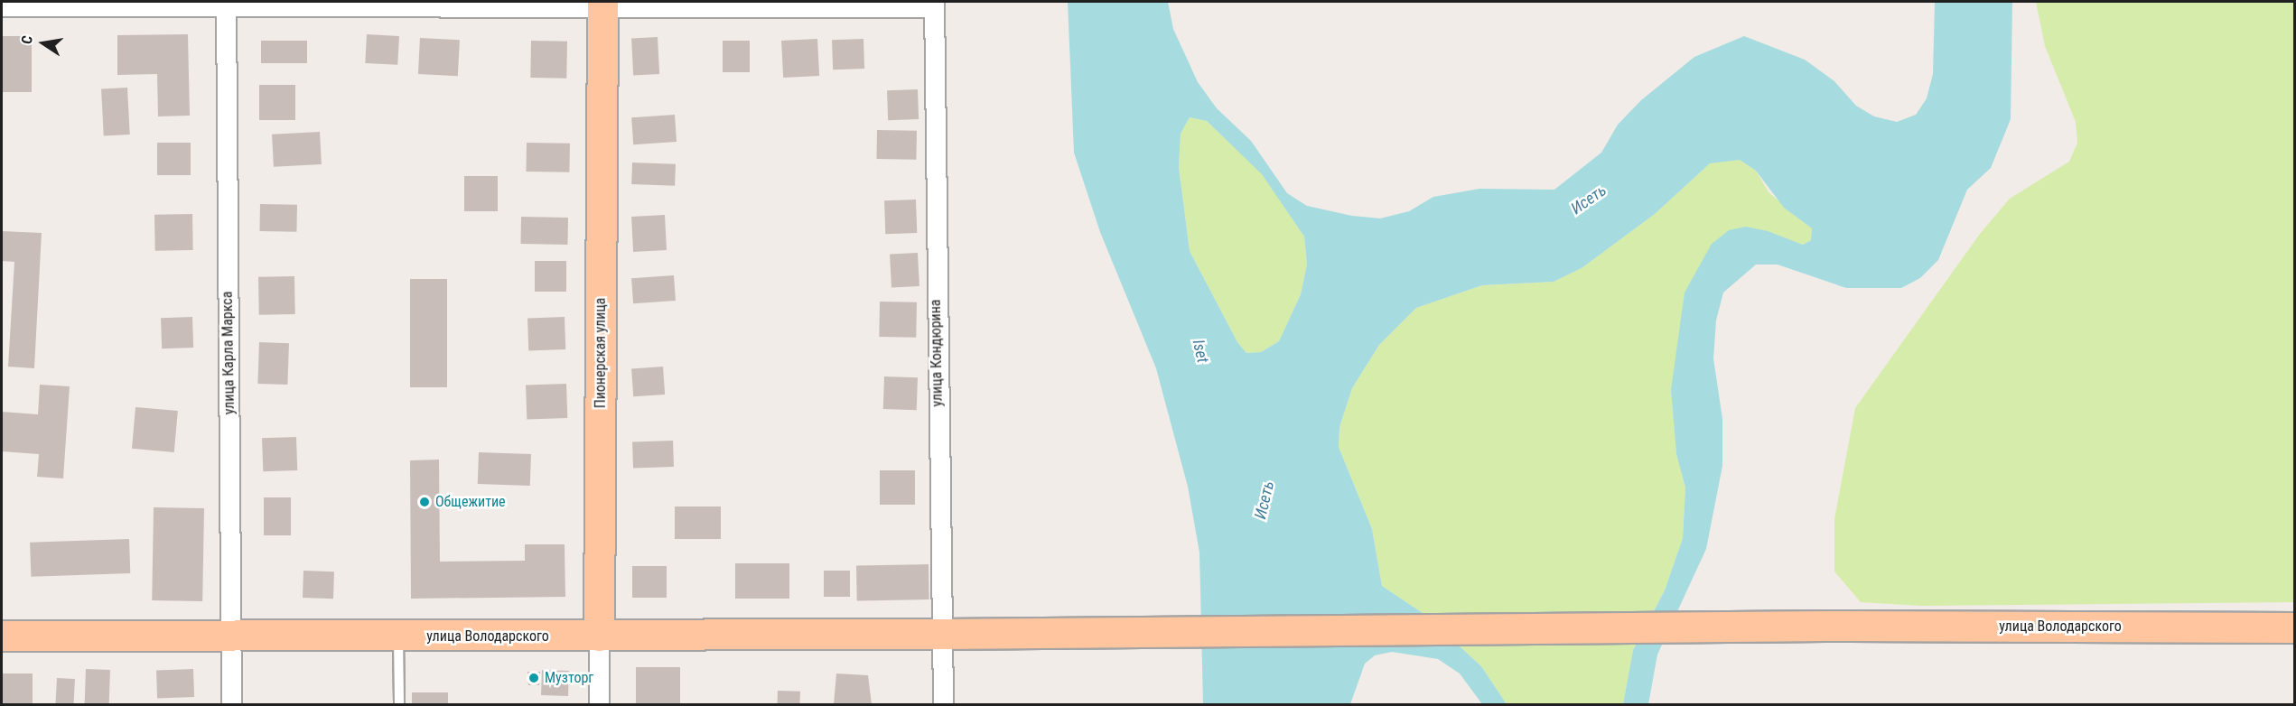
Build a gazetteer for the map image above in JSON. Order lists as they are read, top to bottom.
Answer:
{
  "streets": {
    "main road": ["Пионерская улица", "улица Володарского"],
    "street": ["улица Карла Маркса", "улица Кондюрина"]
  },
  "crossings": [
    ["улица Карла Маркса", "улица Володарского"],
    ["Пионерская улица", "улица Володарского"],
    ["улица Кондюрина", "улица Володарского"]
  ],
  "water": ["Исеть", "Iset"],
  "places": ["Общежитие", "Музторг"],
  "north": "left"
}
